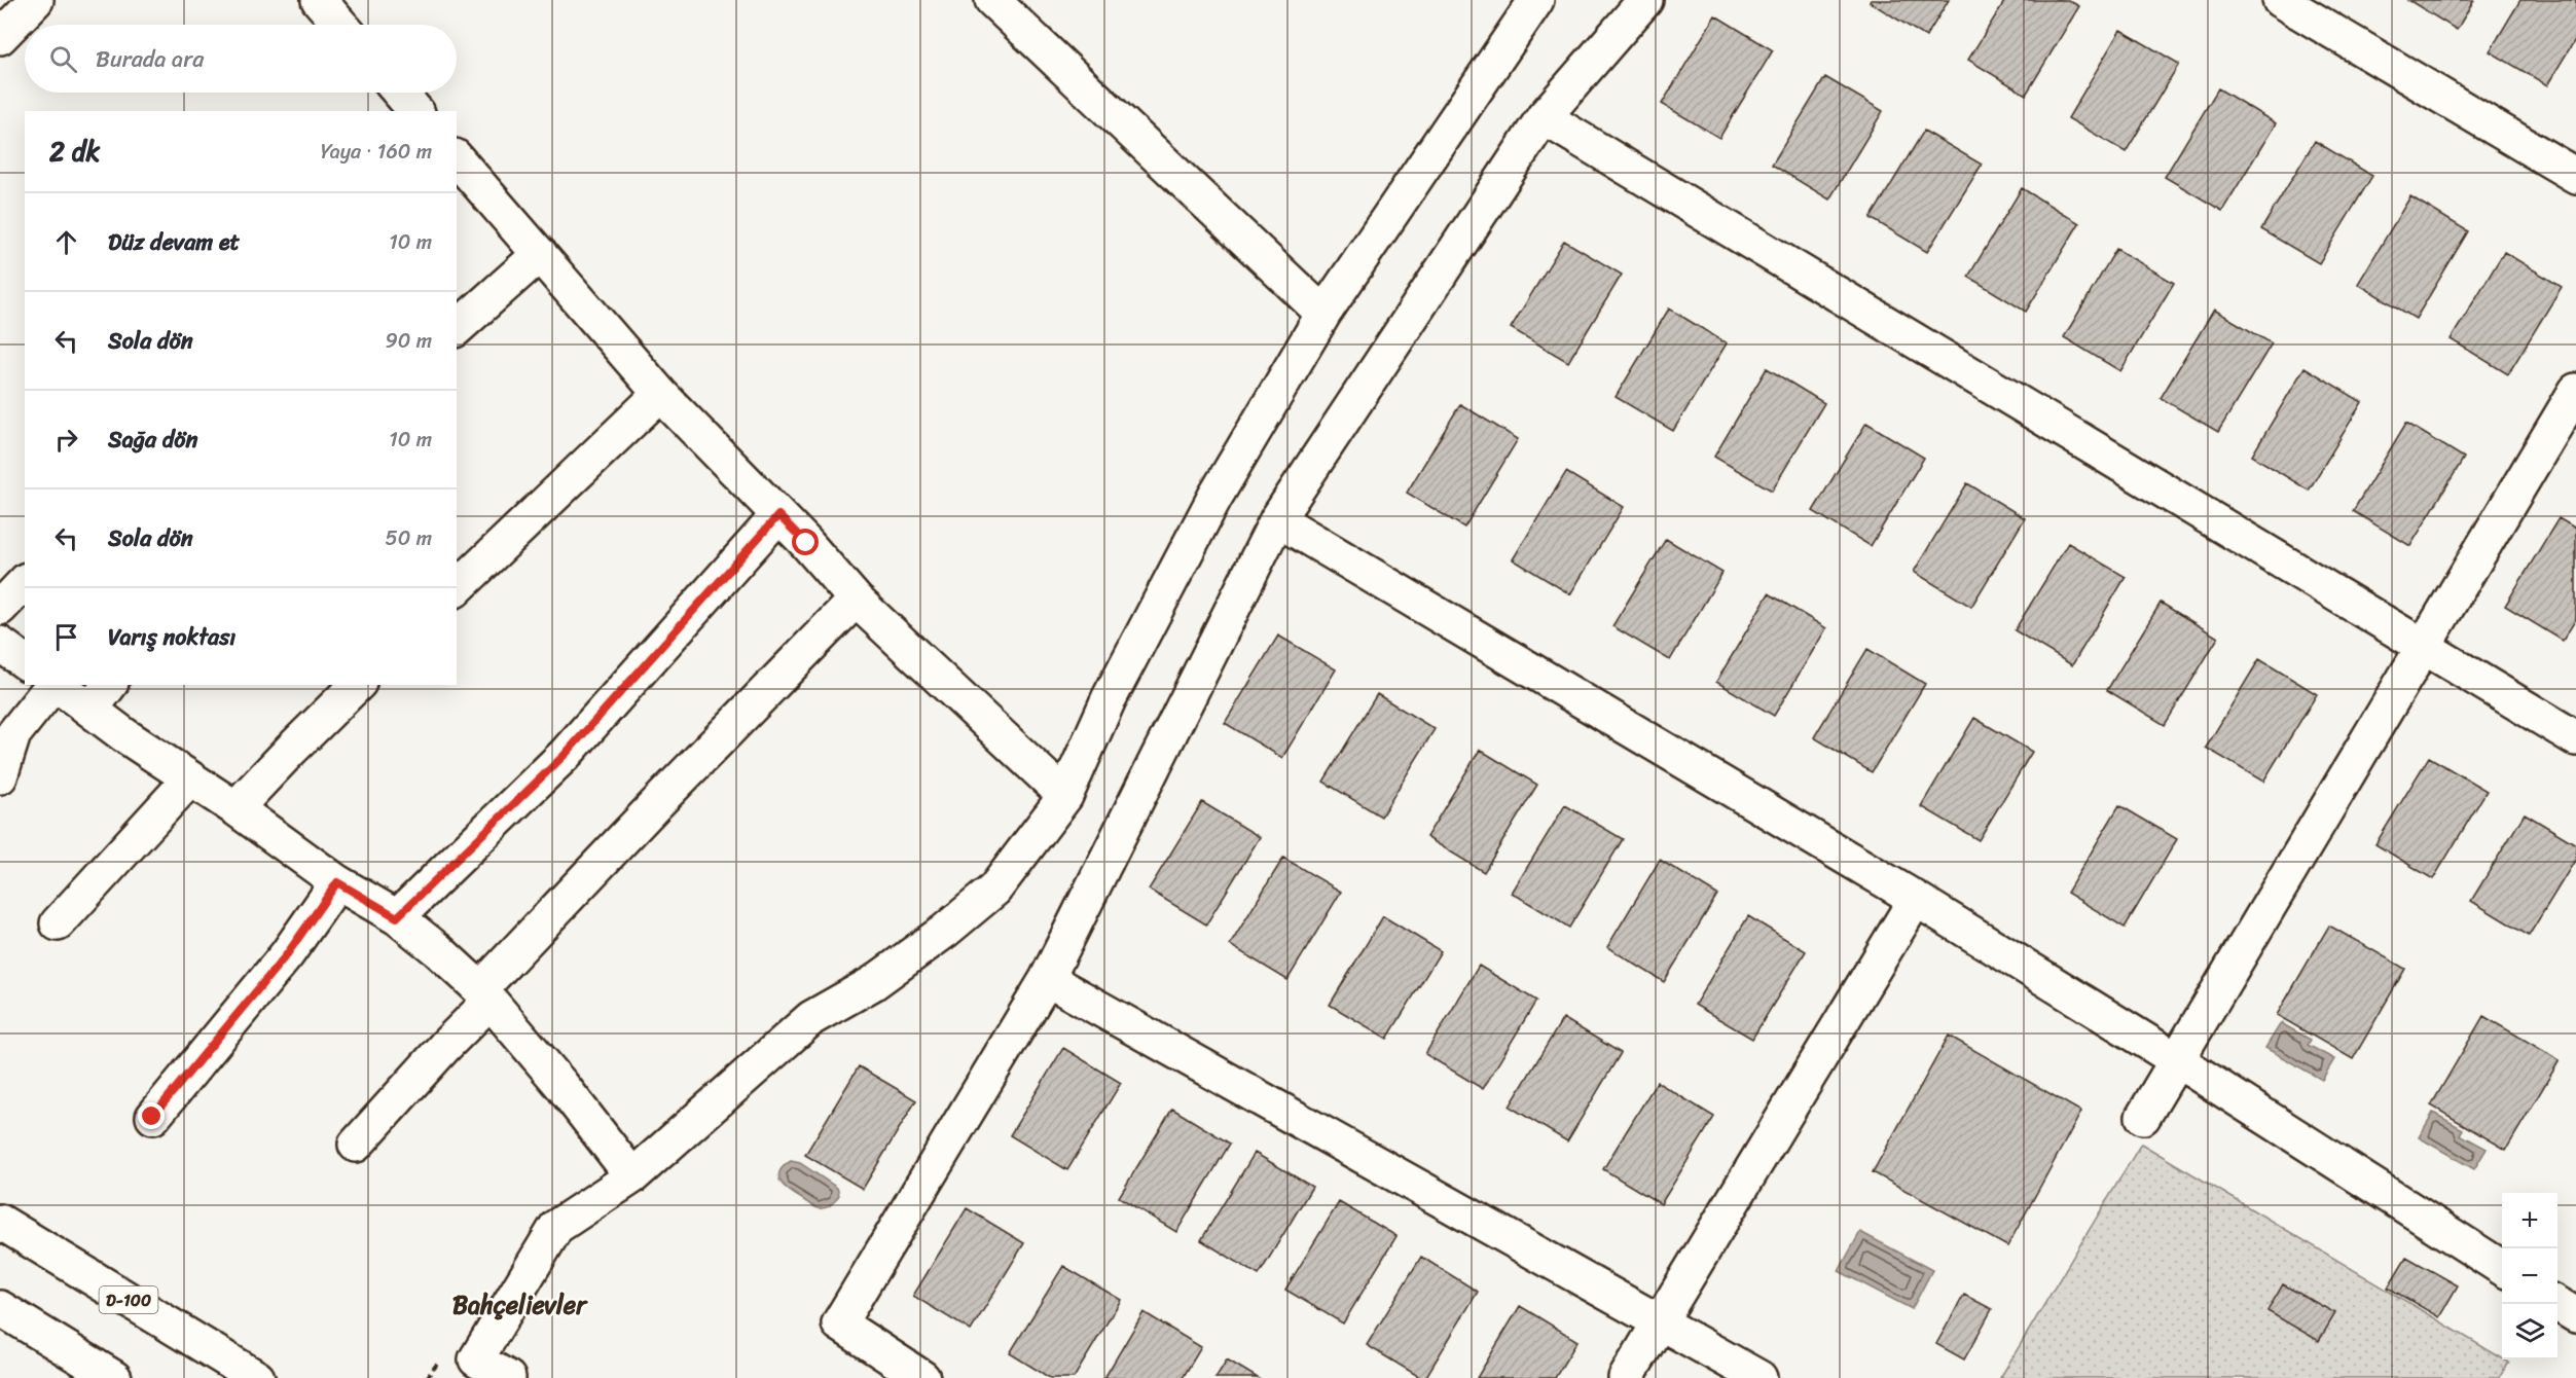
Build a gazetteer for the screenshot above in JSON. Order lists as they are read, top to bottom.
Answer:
{
  "streets": {
    "main road": ["D-100"]
  },
  "districts": ["Bahçelievler"],
  "page": {
    "search": "Burada ara",
    "heading": ["2 dk", "Yaya · 160 m"],
    "list": [
      ["Düz devam et", "10 m"],
      ["Sola dön", "90 m"],
      ["Sağa dön", "10 m"],
      ["Sola dön", "50 m"],
      "Varış noktası"
    ],
    "map_buttons": ["+", "−"]
  }
}
